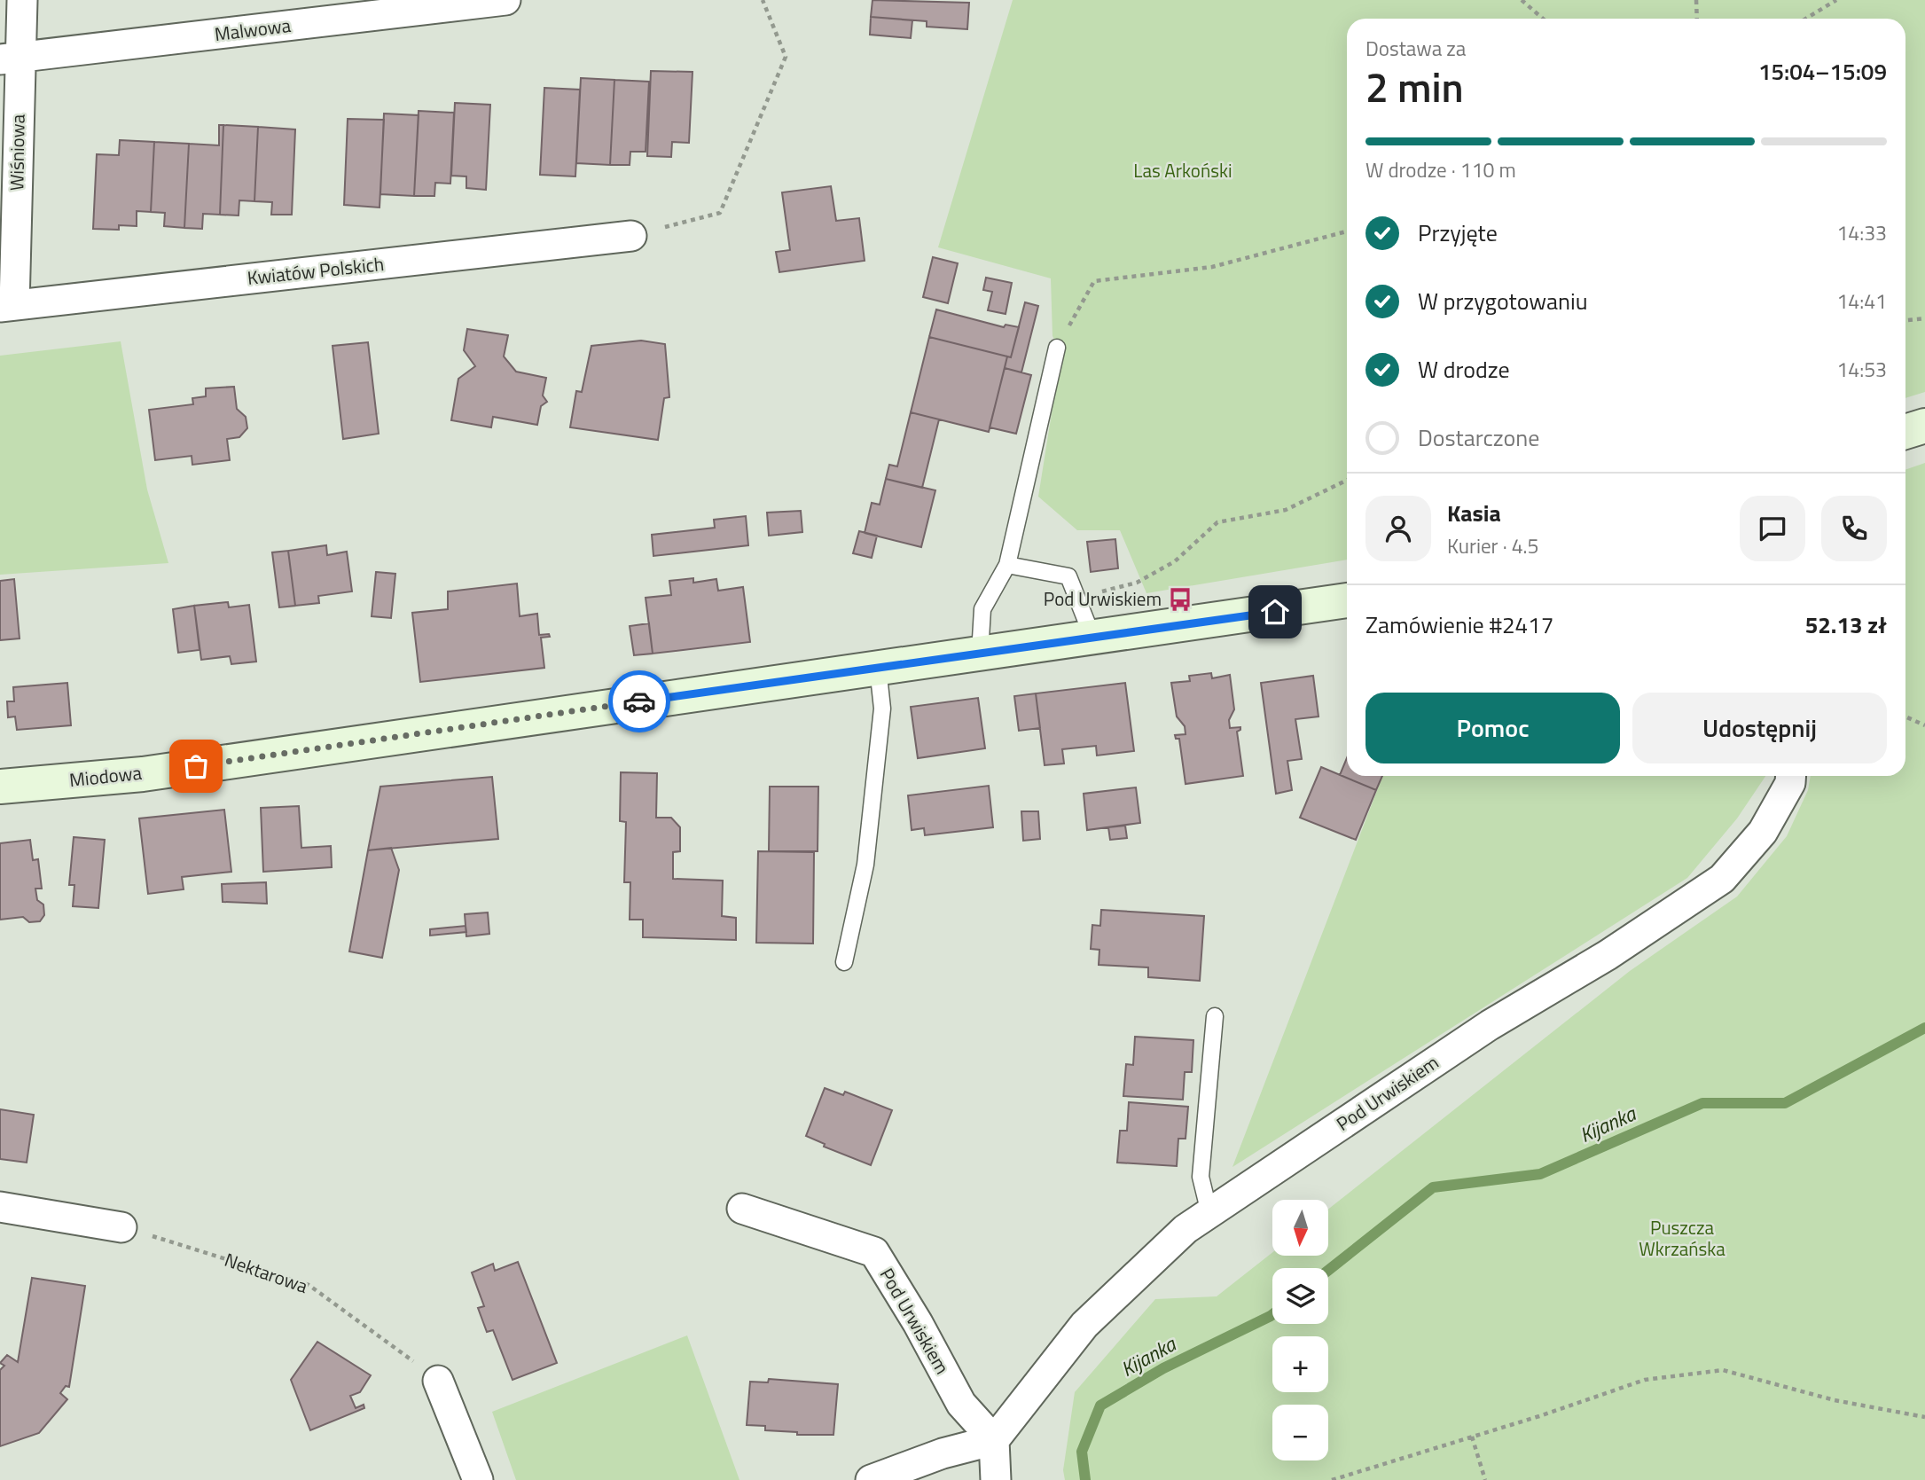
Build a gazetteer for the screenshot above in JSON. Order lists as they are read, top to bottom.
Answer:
{
  "streets": {
    "street": [
      "Malwowa",
      "Wiśniowa",
      "Kwiatów Polskich",
      "Miodowa",
      "Pod Urwiskiem"
    ],
    "path": ["Nektarowa"]
  },
  "crossings": [
    ["Malwowa", "Wiśniowa"],
    ["Wiśniowa", "Kwiatów Polskich"]
  ],
  "water": ["Kijanka"],
  "parks": ["Las Arkoński", "Puszcza Wkrzańska"],
  "places": {
    "bus stop": ["Pod Urwiskiem"]
  },
  "north": "bottom",
  "page": {
    "heading": ["2 min", "Dostawa za", "15:04–15:09"],
    "panel": [
      "Kasia",
      "Kurier · 4.5",
      "Zamówienie #2417",
      "52.13 zł"
    ],
    "bar": "W drodze · 110 m",
    "list": [
      ["Przyjęte", "14:33"],
      ["W przygotowaniu", "14:41"],
      ["W drodze", "14:53"],
      "Dostarczone"
    ],
    "buttons": ["Pomoc", "Udostępnij"],
    "map_buttons": ["+", "−"]
  }
}
